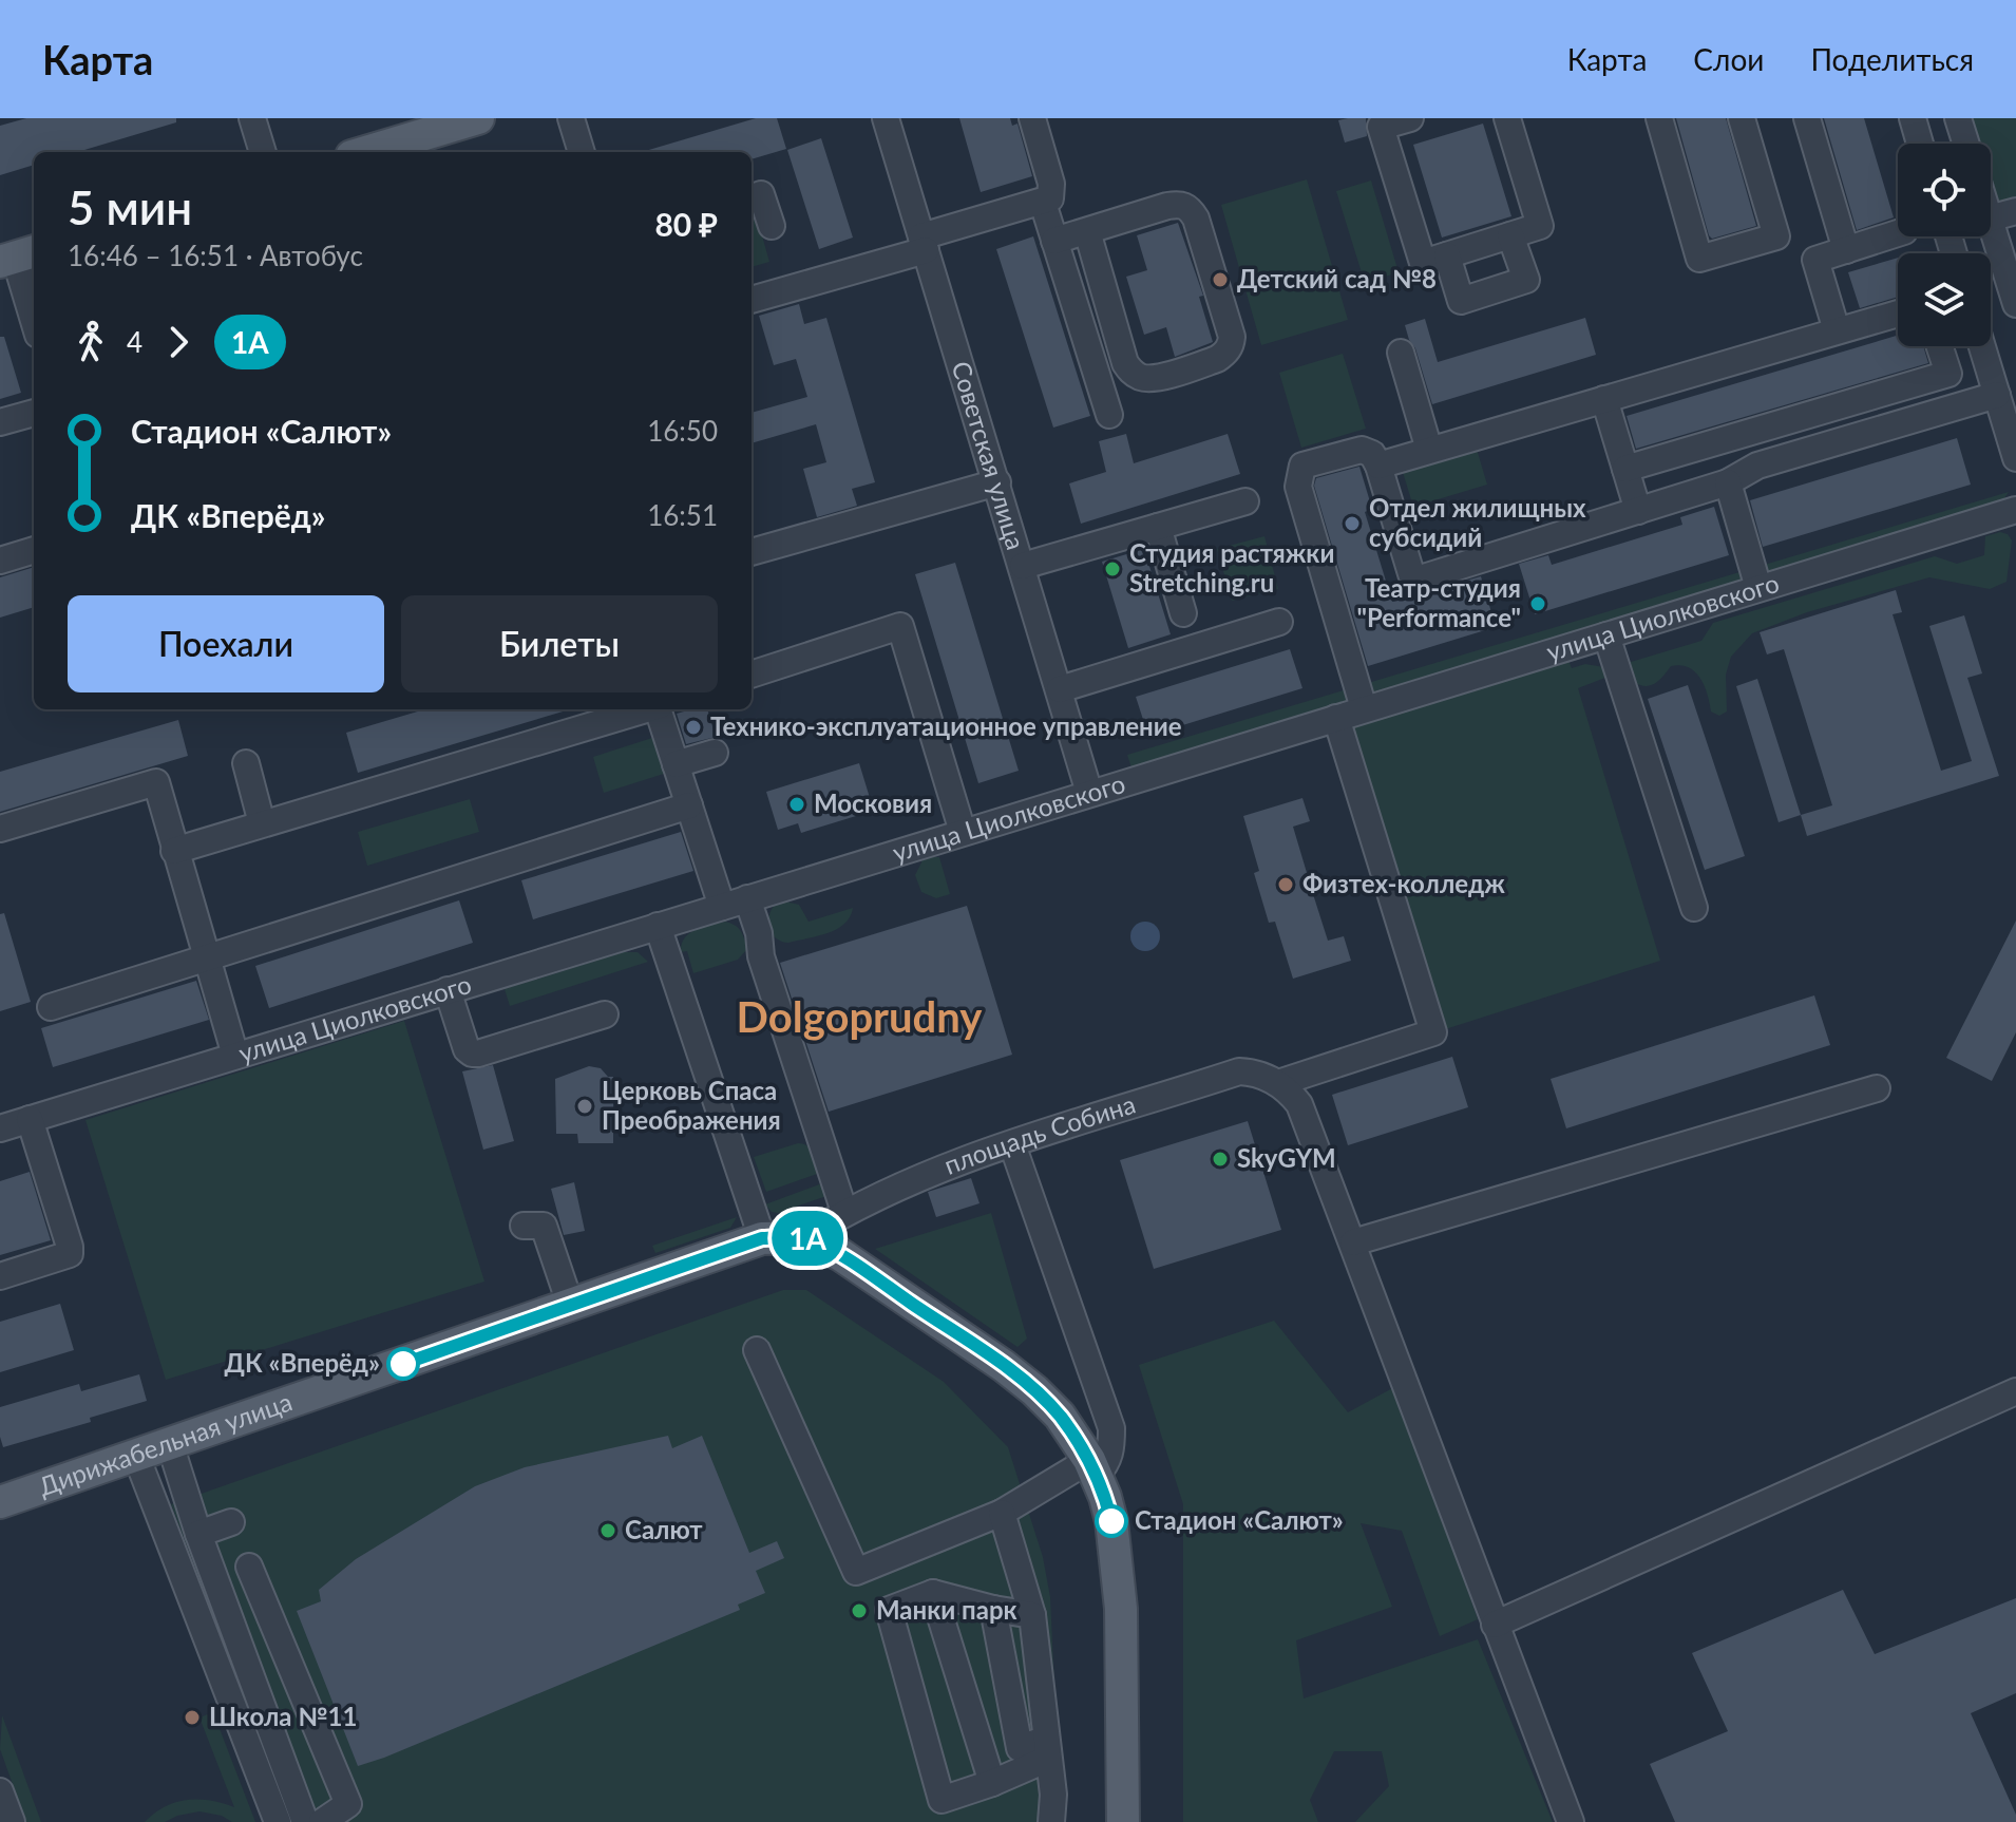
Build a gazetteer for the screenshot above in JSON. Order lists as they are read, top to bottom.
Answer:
{
  "streets": {
    "main road": ["Дирижабельная улица"],
    "street": ["Советская улица", "улица Циолковского", "площадь Собина"]
  },
  "crossings": [
    ["Советская улица", "улица Циолковского"]
  ],
  "districts": ["Dolgoprudny"],
  "places": [
    "Детский сад №8",
    "Отдел жилищных субсидий",
    "Студия растяжки Stretching.ru",
    "Театр-студия \"Performance\"",
    "Технико-эксплуатационное управление",
    "Московия",
    "Физтех-колледж",
    "Церковь Спаса Преображения",
    "SkyGYM",
    "ДК «Вперёд»",
    "Стадион «Салют»",
    "Салют",
    "Манки парк",
    "Школа №11"
  ],
  "lines": ["bus line 1А"],
  "page": {
    "header": "Карта",
    "nav": ["Карта", "Слои", "Поделиться"],
    "on_map": "1А",
    "heading": ["5 мин", "16:46 – 16:51 · Автобус", "80 ₽"],
    "legs": ["4", "1А"],
    "list": [
      {
        "name": "Стадион «Салют»",
        "value": "16:50"
      },
      {
        "name": "ДК «Вперёд»",
        "value": "16:51"
      }
    ],
    "buttons": ["Поехали", "Билеты"]
  }
}
